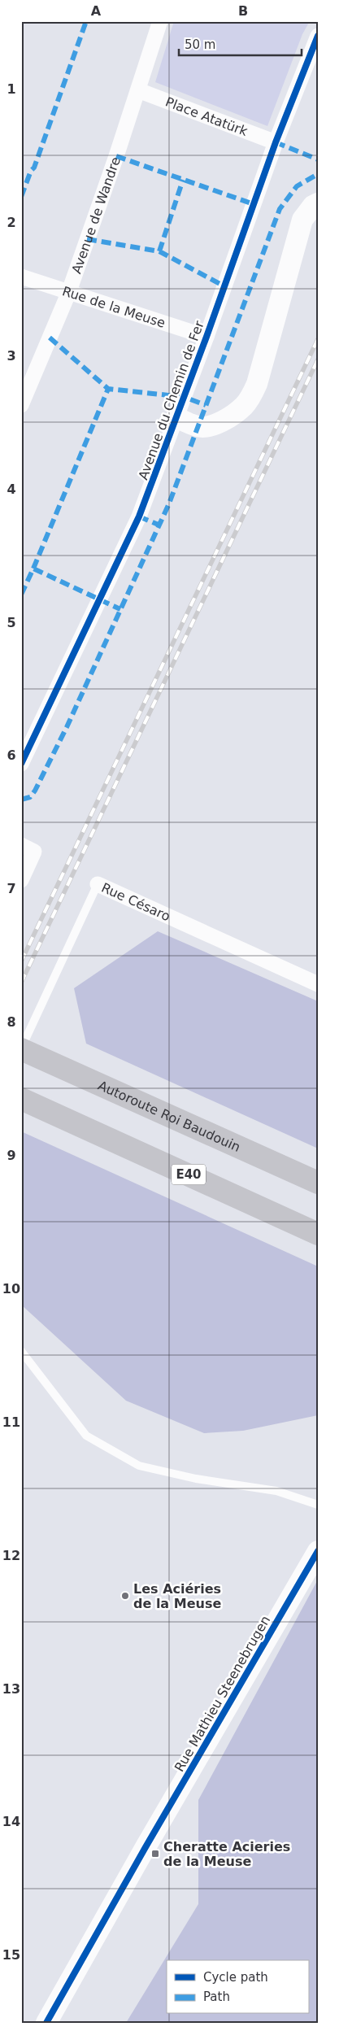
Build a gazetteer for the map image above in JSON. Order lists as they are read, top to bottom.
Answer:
{
  "streets": {
    "highway": ["Autoroute Roi Baudouin", "E40"],
    "street": [
      "Place Atatürk",
      "Avenue de Wandre",
      "Rue de la Meuse",
      "Avenue du Chemin de Fer",
      "Rue Césaro",
      "Rue Mathieu Steenebrugen"
    ]
  },
  "crossings": [
    ["Place Atatürk", "Avenue de Wandre"],
    ["Place Atatürk", "Avenue du Chemin de Fer"],
    ["Avenue de Wandre", "Rue de la Meuse"],
    ["Rue de la Meuse", "Avenue du Chemin de Fer"],
    ["Rue Césaro", "Autoroute Roi Baudouin"]
  ],
  "places": {
    "other": ["Les Aciéries de la Meuse"],
    "transit": ["Cheratte Acieries de la Meuse"]
  },
  "legend": ["Cycle path", "Path"],
  "scale_bar": "50 m",
  "grid": {
    "columns": ["A", "B"],
    "rows": [
      "1",
      "2",
      "3",
      "4",
      "5",
      "6",
      "7",
      "8",
      "9",
      "10",
      "11",
      "12",
      "13",
      "14",
      "15"
    ]
  }
}
